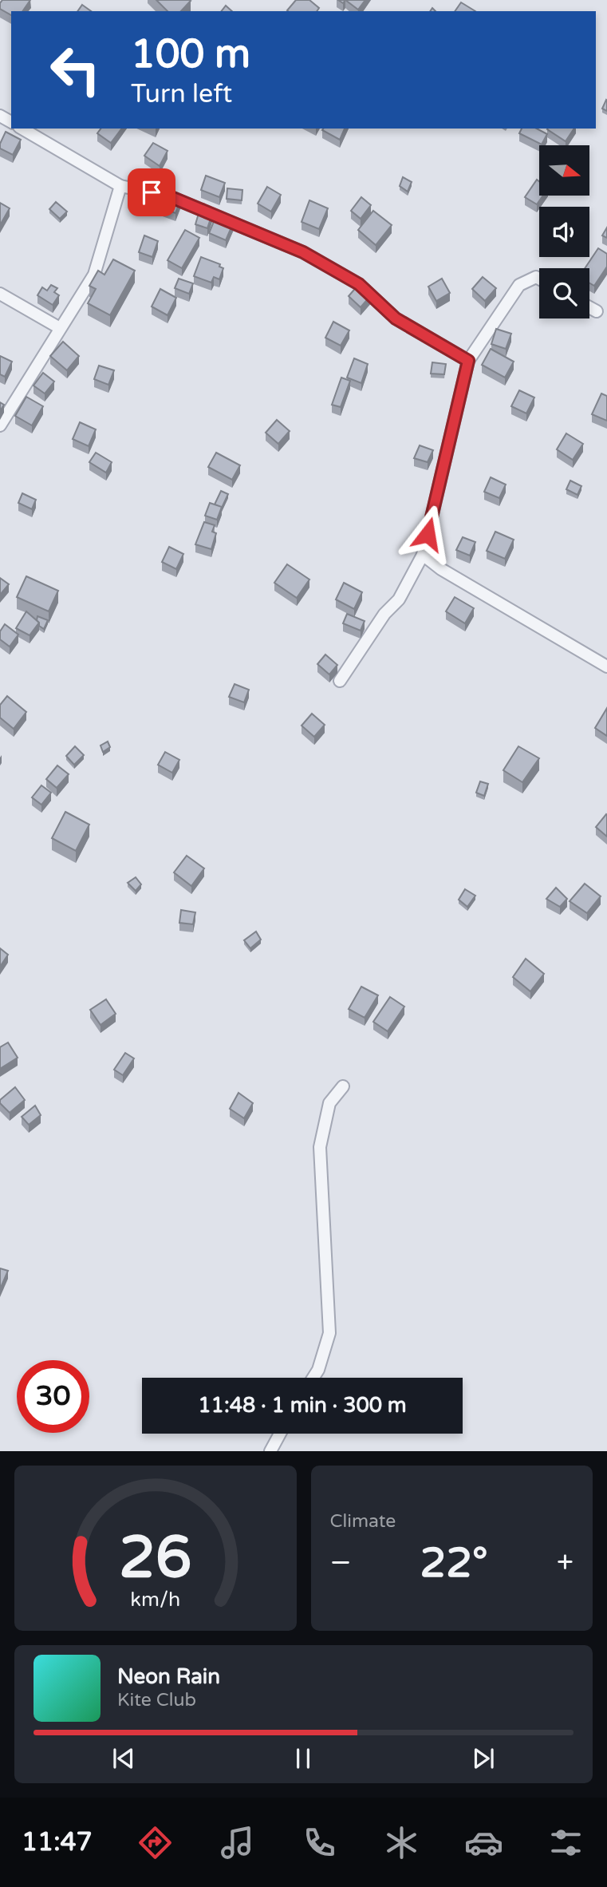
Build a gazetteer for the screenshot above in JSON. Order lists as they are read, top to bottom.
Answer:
{
  "north": "right",
  "page": {
    "turn": ["100 m", "Turn left"],
    "limit": "30",
    "trip": "11:48 · 1 min · 300 m",
    "tile": "Climate",
    "heat": ["−", "22°", "+"],
    "song": ["Neon Rain", "Kite Club"],
    "tabs": "11:47",
    "gauge": ["26", "km/h"]
  }
}
